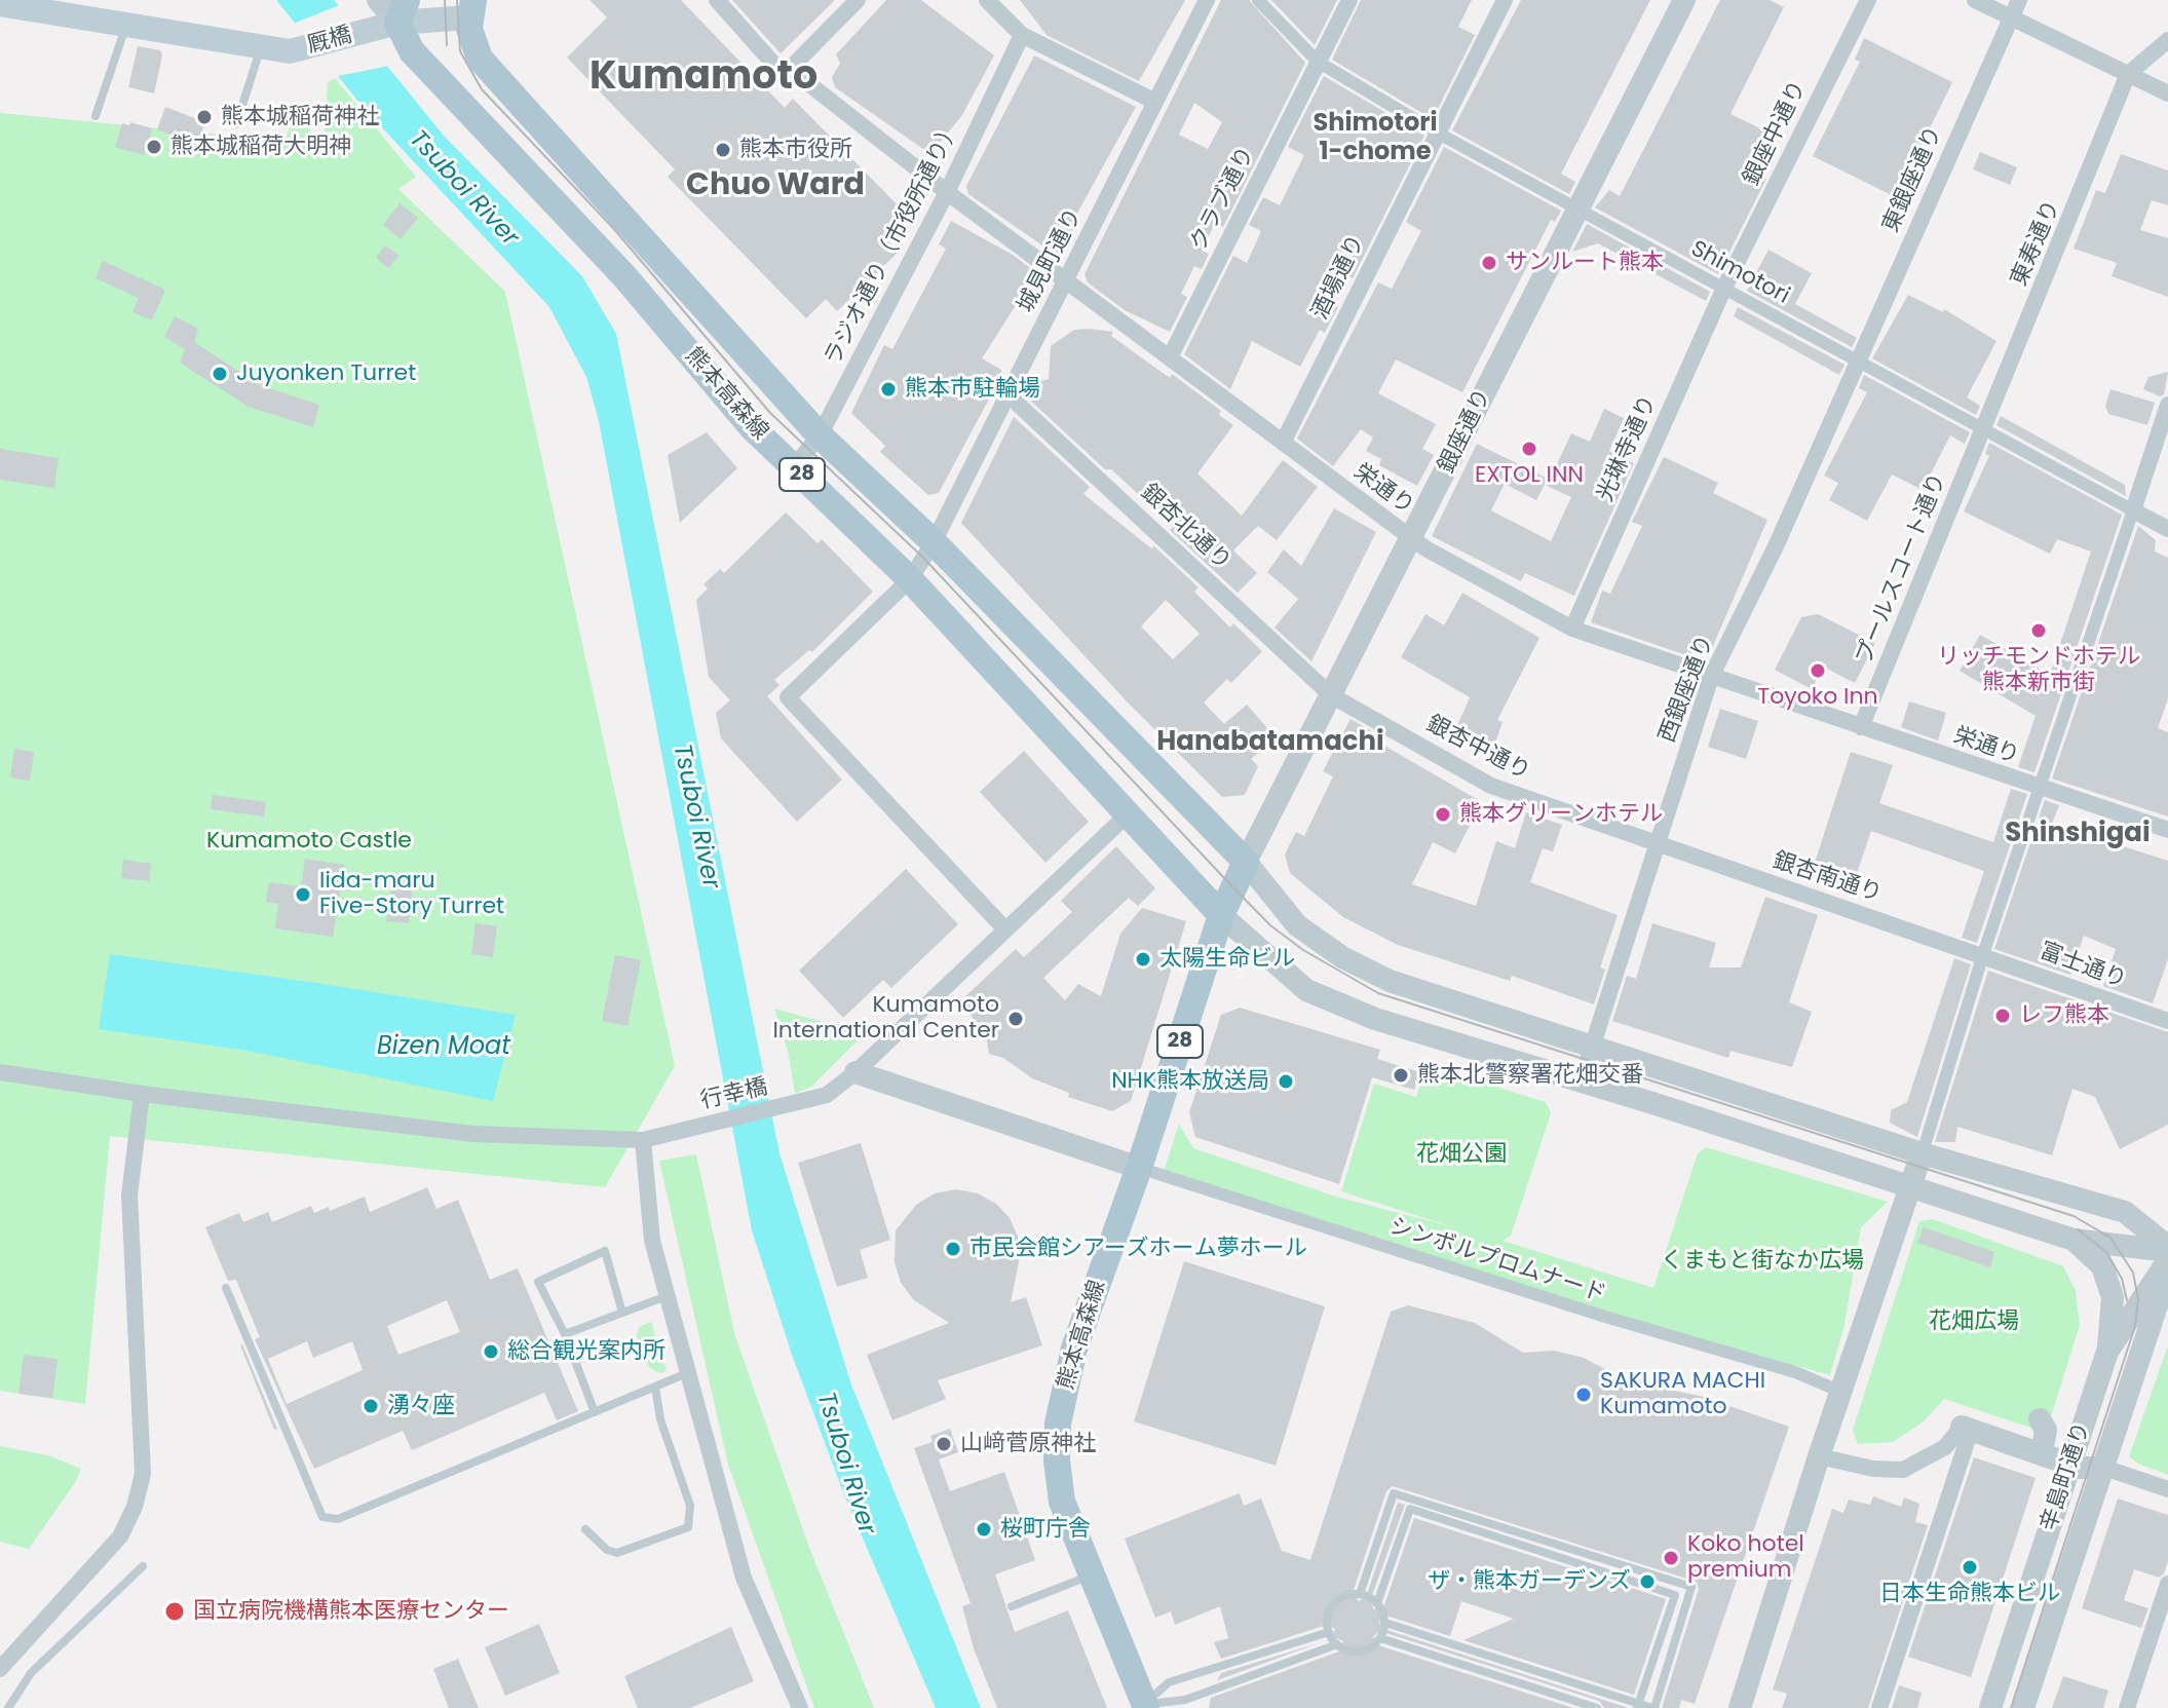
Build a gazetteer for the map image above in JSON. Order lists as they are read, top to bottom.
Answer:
{
  "streets": {
    "main road": ["厩橋", "熊本高森線", "28"],
    "street": [
      "銀座中通り",
      "東銀座通り",
      "クラブ通り",
      "ラジオ通り（市役所通り）",
      "東寿通り",
      "城見町通り",
      "Shimotori",
      "酒場通り",
      "銀座通り",
      "光琳寺通り",
      "栄通り",
      "銀杏北通り",
      "プールスコート通り",
      "西銀座通り",
      "銀杏中通り",
      "銀杏南通り",
      "富士通り",
      "行幸橋",
      "シンボルプロムナード",
      "辛島町通り"
    ]
  },
  "crossings": [
    ["厩橋", "熊本高森線"],
    ["銀座中通り", "Shimotori"],
    ["銀座中通り", "光琳寺通り"],
    ["東銀座通り", "Shimotori"],
    ["東銀座通り", "西銀座通り"],
    ["クラブ通り", "Shimotori"],
    ["クラブ通り", "栄通り"],
    ["ラジオ通り（市役所通り）", "熊本高森線"],
    ["ラジオ通り（市役所通り）", "栄通り"],
    ["東寿通り", "Shimotori"],
    ["東寿通り", "プールスコート通り"],
    ["城見町通り", "熊本高森線"],
    ["城見町通り", "栄通り"],
    ["城見町通り", "銀杏北通り"],
    ["城見町通り", "行幸橋"],
    ["Shimotori", "酒場通り"],
    ["Shimotori", "銀座通り"],
    ["Shimotori", "光琳寺通り"],
    ["Shimotori", "プールスコート通り"],
    ["Shimotori", "西銀座通り"],
    ["酒場通り", "栄通り"],
    ["熊本高森線", "銀座通り"],
    ["熊本高森線", "行幸橋"],
    ["熊本高森線", "シンボルプロムナード"],
    ["銀座通り", "栄通り"],
    ["銀座通り", "銀杏北通り"],
    ["銀座通り", "銀杏中通り"],
    ["光琳寺通り", "栄通り"],
    ["栄通り", "プールスコート通り"],
    ["栄通り", "西銀座通り"],
    ["銀杏北通り", "銀杏中通り"],
    ["西銀座通り", "銀杏中通り"],
    ["西銀座通り", "銀杏南通り"],
    ["銀杏中通り", "銀杏南通り"],
    ["銀杏南通り", "富士通り"]
  ],
  "districts": [
    "Kumamoto",
    "Shimotori 1-chome",
    "Chuo Ward",
    "Hanabatamachi",
    "Shinshigai"
  ],
  "water": ["Tsuboi River", "Bizen Moat"],
  "parks": [
    "Kumamoto Castle",
    "花畑公園",
    "くまもと街なか広場",
    "花畑広場"
  ],
  "places": [
    "熊本城稲荷神社",
    "熊本城稲荷大明神",
    "熊本市役所",
    "サンルート熊本",
    "Juyonken Turret",
    "熊本市駐輪場",
    "EXTOL INN",
    "リッチモンドホテル 熊本新市街",
    "Toyoko Inn",
    "熊本グリーンホテル",
    "Iida-maru Five-Story Turret",
    "太陽生命ビル",
    "レフ熊本",
    "Kumamoto International Center",
    "熊本北警察署花畑交番",
    "NHK熊本放送局",
    "市民会館シアーズホーム夢ホール",
    "総合観光案内所",
    "SAKURA MACHI Kumamoto",
    "湧々座",
    "山﨑菅原神社",
    "桜町庁舎",
    "Koko hotel premium",
    "日本生命熊本ビル",
    "ザ・熊本ガーデンズ",
    "国立病院機構熊本医療センター"
  ]
}
